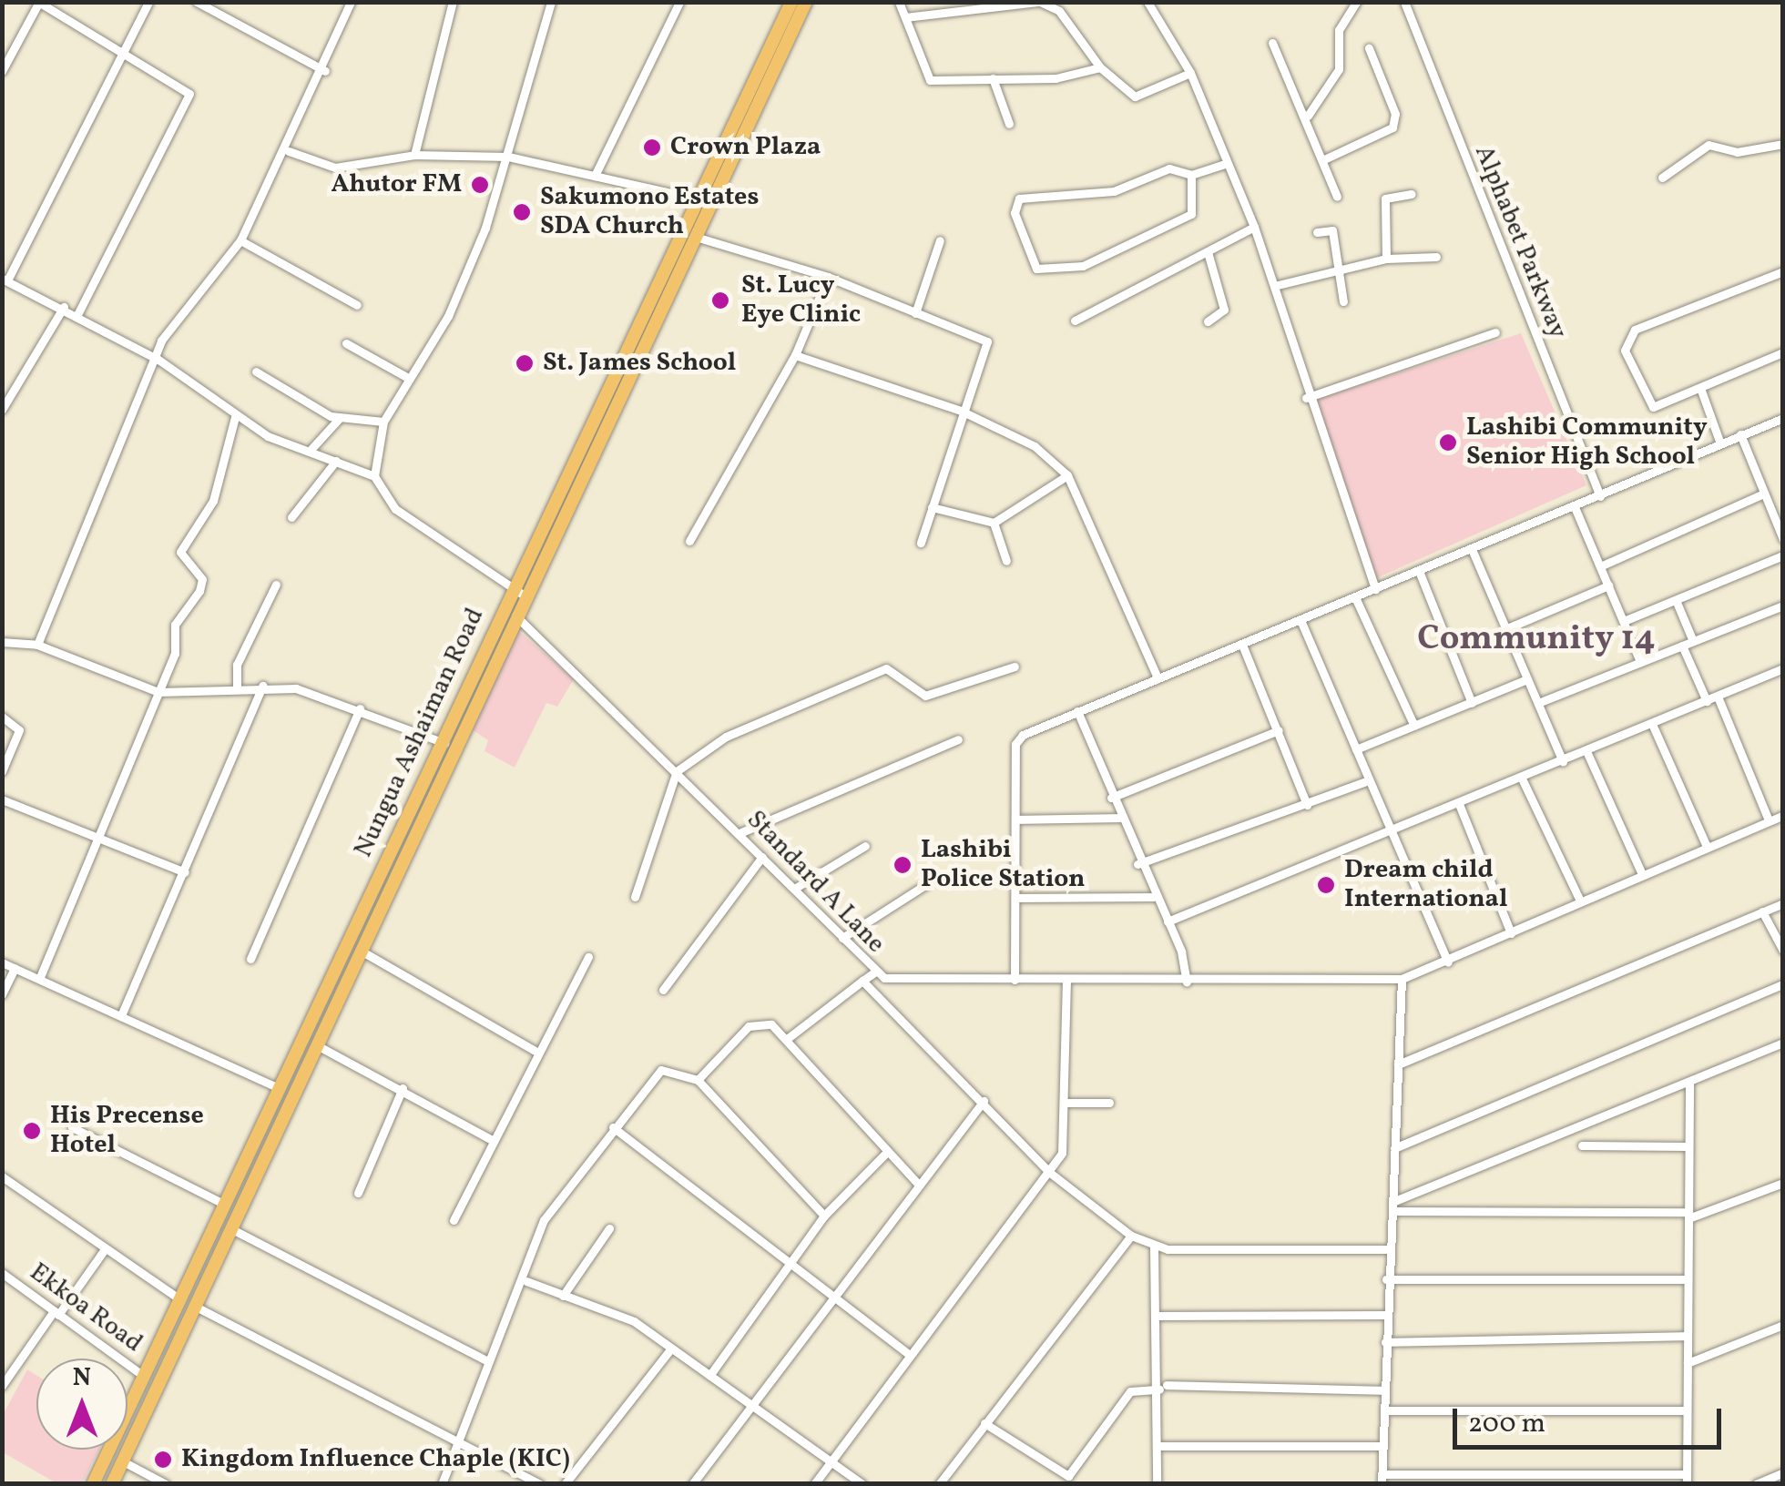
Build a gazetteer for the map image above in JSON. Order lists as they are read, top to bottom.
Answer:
{
  "streets": {
    "main road": ["Nungua Ashaiman Road"],
    "street": ["Alphabet Parkway", "Standard A Lane", "Ekkoa Road"]
  },
  "crossings": [
    ["Nungua Ashaiman Road", "Standard A Lane"],
    ["Nungua Ashaiman Road", "Ekkoa Road"]
  ],
  "districts": ["Community 14"],
  "places": [
    "Crown Plaza",
    "Ahutor FM",
    "Sakumono Estates SDA Church",
    "St. Lucy Eye Clinic",
    "St. James School",
    "Lashibi Community Senior High School",
    "Lashibi Police Station",
    "Dream child International",
    "His Precense Hotel",
    "Kingdom Influence Chaple (KIC)"
  ],
  "scale_bar": "200 m",
  "north": "top"
}
